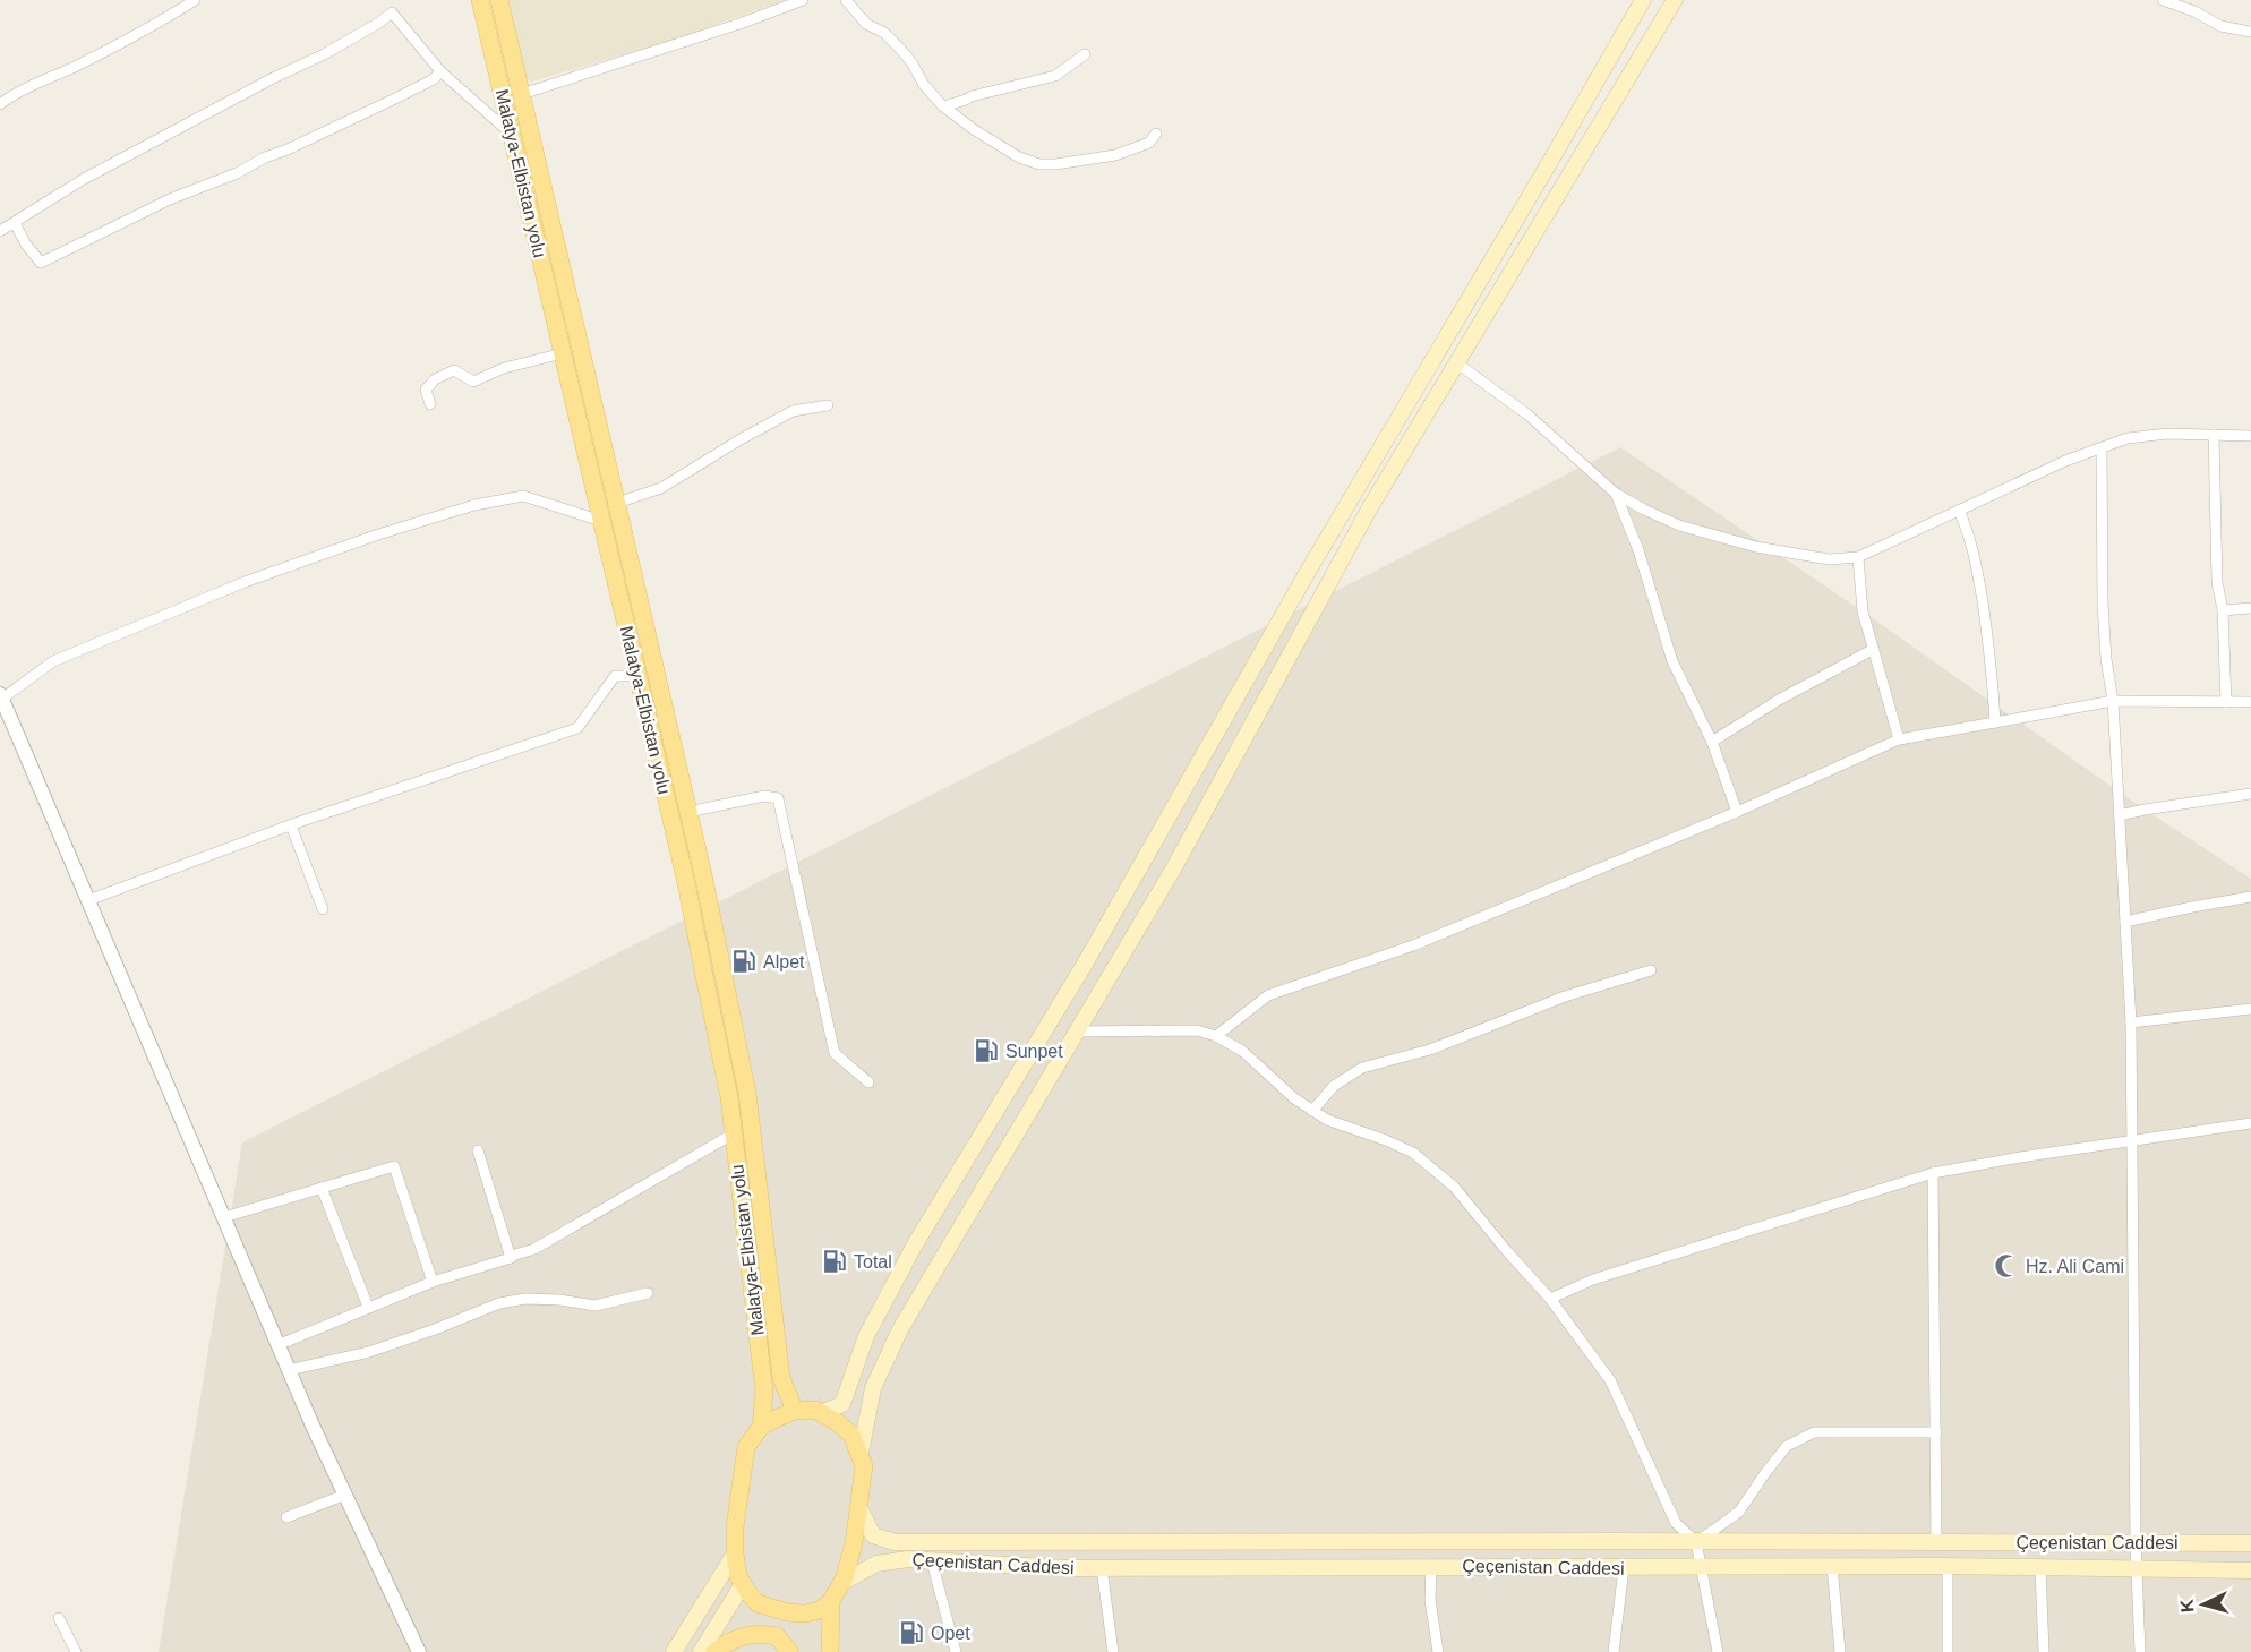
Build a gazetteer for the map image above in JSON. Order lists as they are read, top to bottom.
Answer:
{
  "streets": {
    "main road": ["Malatya-Elbistan yolu", "Çeçenistan Caddesi"]
  },
  "crossings": [
    ["Malatya-Elbistan yolu", "Çeçenistan Caddesi"]
  ],
  "places": {
    "fuel station": [
      "Alpet",
      "Sunpet",
      "Total",
      "Opet"
    ],
    "mosque": ["Hz. Ali Cami"]
  },
  "north": "left"
}
